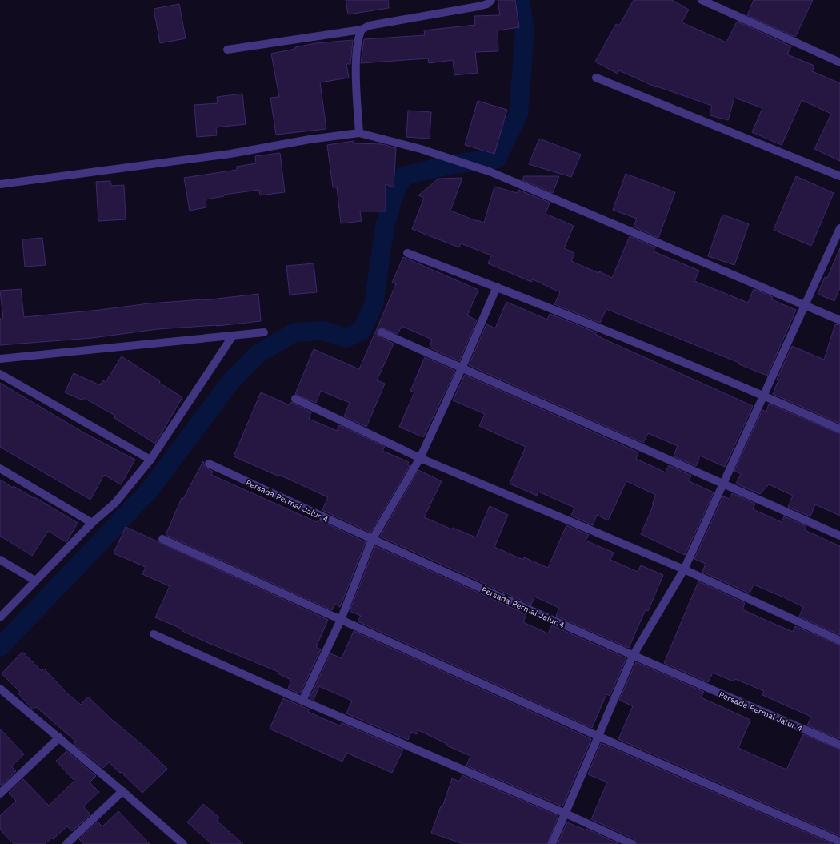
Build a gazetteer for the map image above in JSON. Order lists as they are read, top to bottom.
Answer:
{
  "streets": {
    "street": ["Persada Permai Jalur 4"]
  }
}
